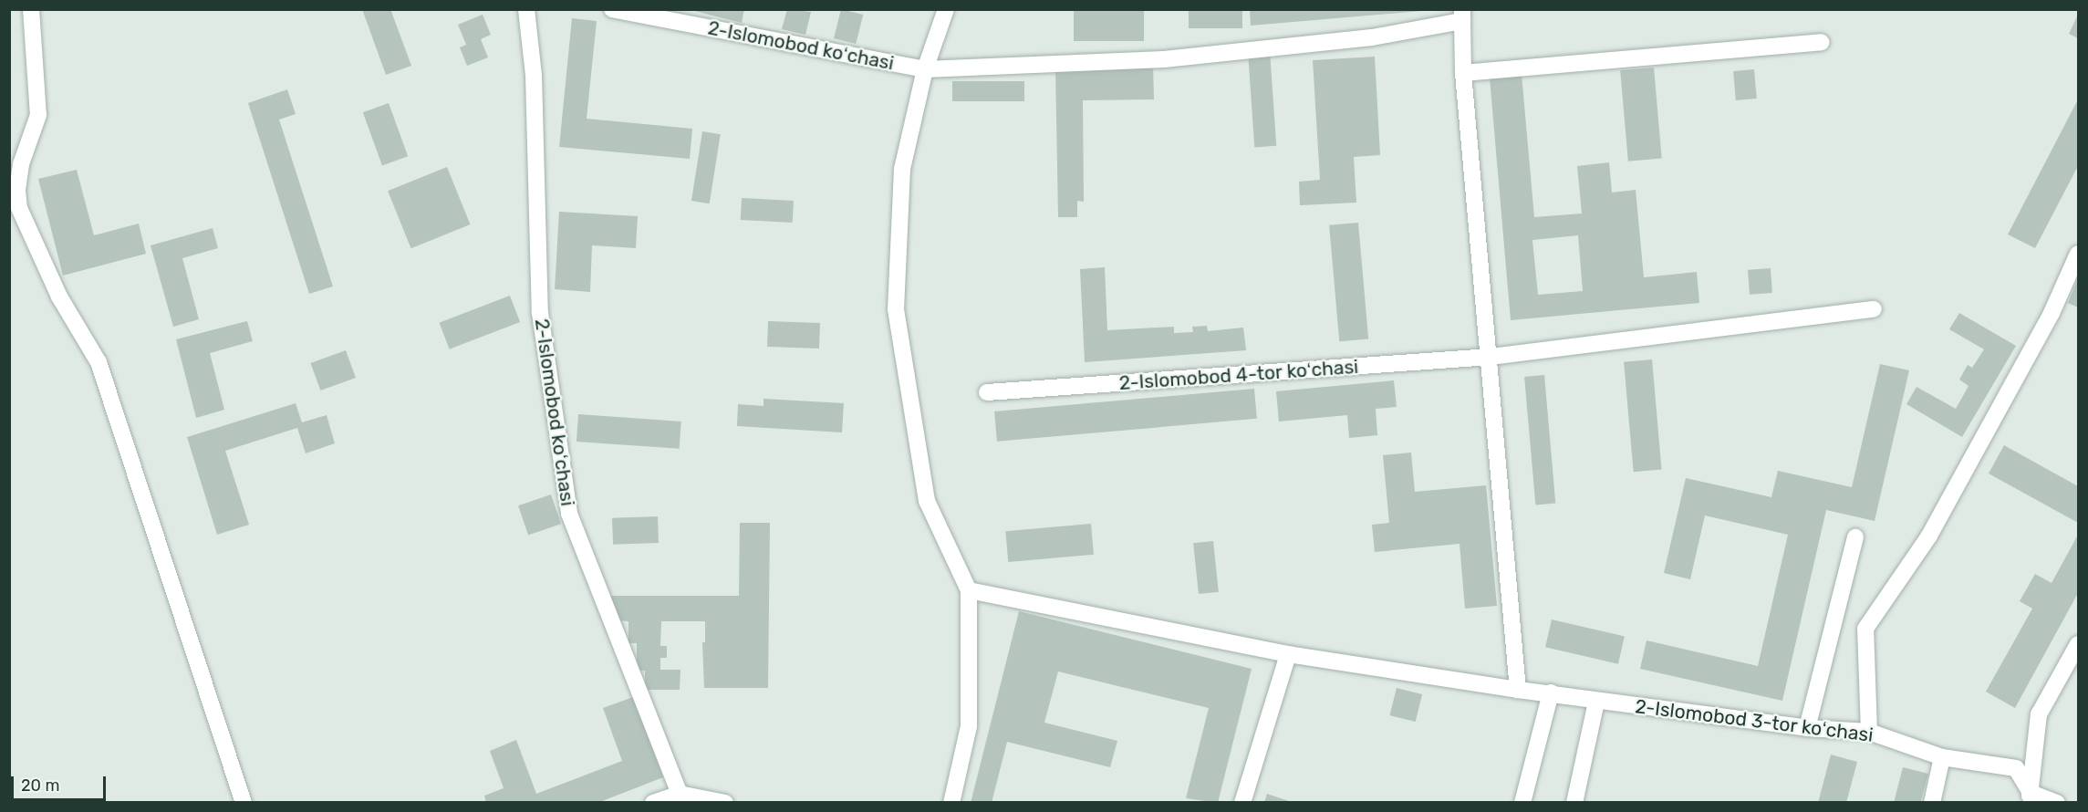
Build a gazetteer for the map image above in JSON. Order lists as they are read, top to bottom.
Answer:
{
  "streets": {
    "street": ["2-Islomobod koʻchasi", "2-Islomobod 4-tor koʻchasi", "2-Islomobod 3-tor koʻchasi"]
  },
  "scale_bar": "20 m"
}
